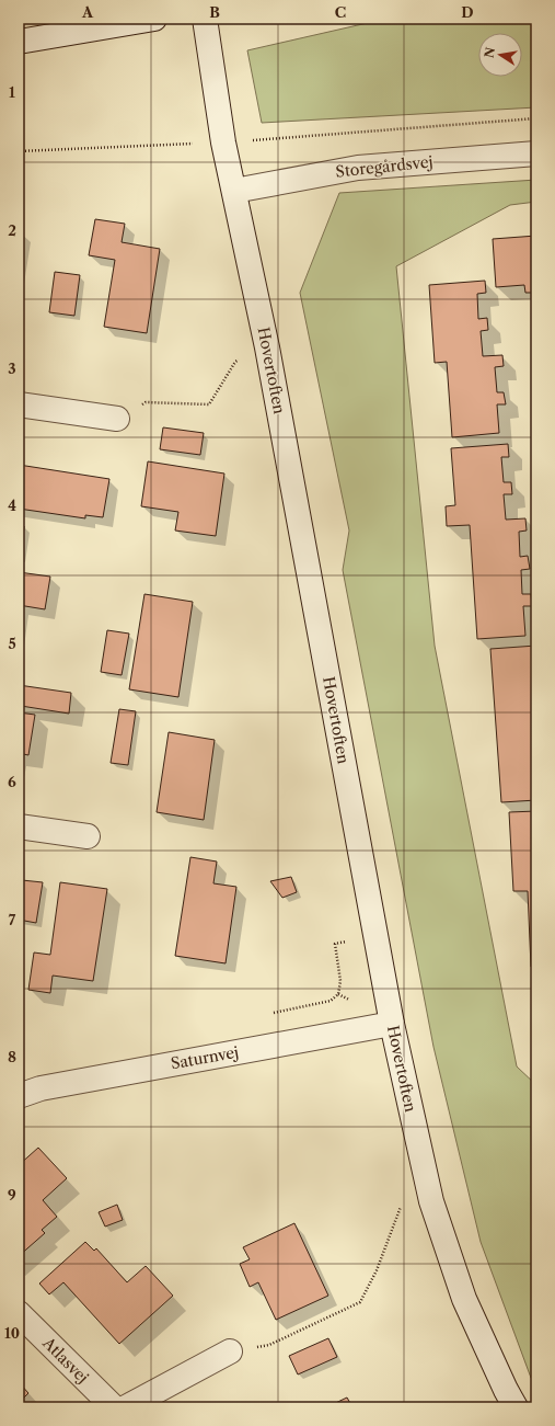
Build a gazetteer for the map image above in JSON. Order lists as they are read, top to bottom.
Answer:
{
  "streets": {
    "street": [
      "Storegårdsvej",
      "Hovertoften",
      "Saturnvej",
      "Atlasvej"
    ]
  },
  "crossings": [
    ["Storegårdsvej", "Hovertoften"],
    ["Hovertoften", "Saturnvej"]
  ],
  "north": "left",
  "grid": {
    "columns": [
      "A",
      "B",
      "C",
      "D"
    ],
    "rows": [
      "1",
      "2",
      "3",
      "4",
      "5",
      "6",
      "7",
      "8",
      "9",
      "10"
    ]
  }
}
